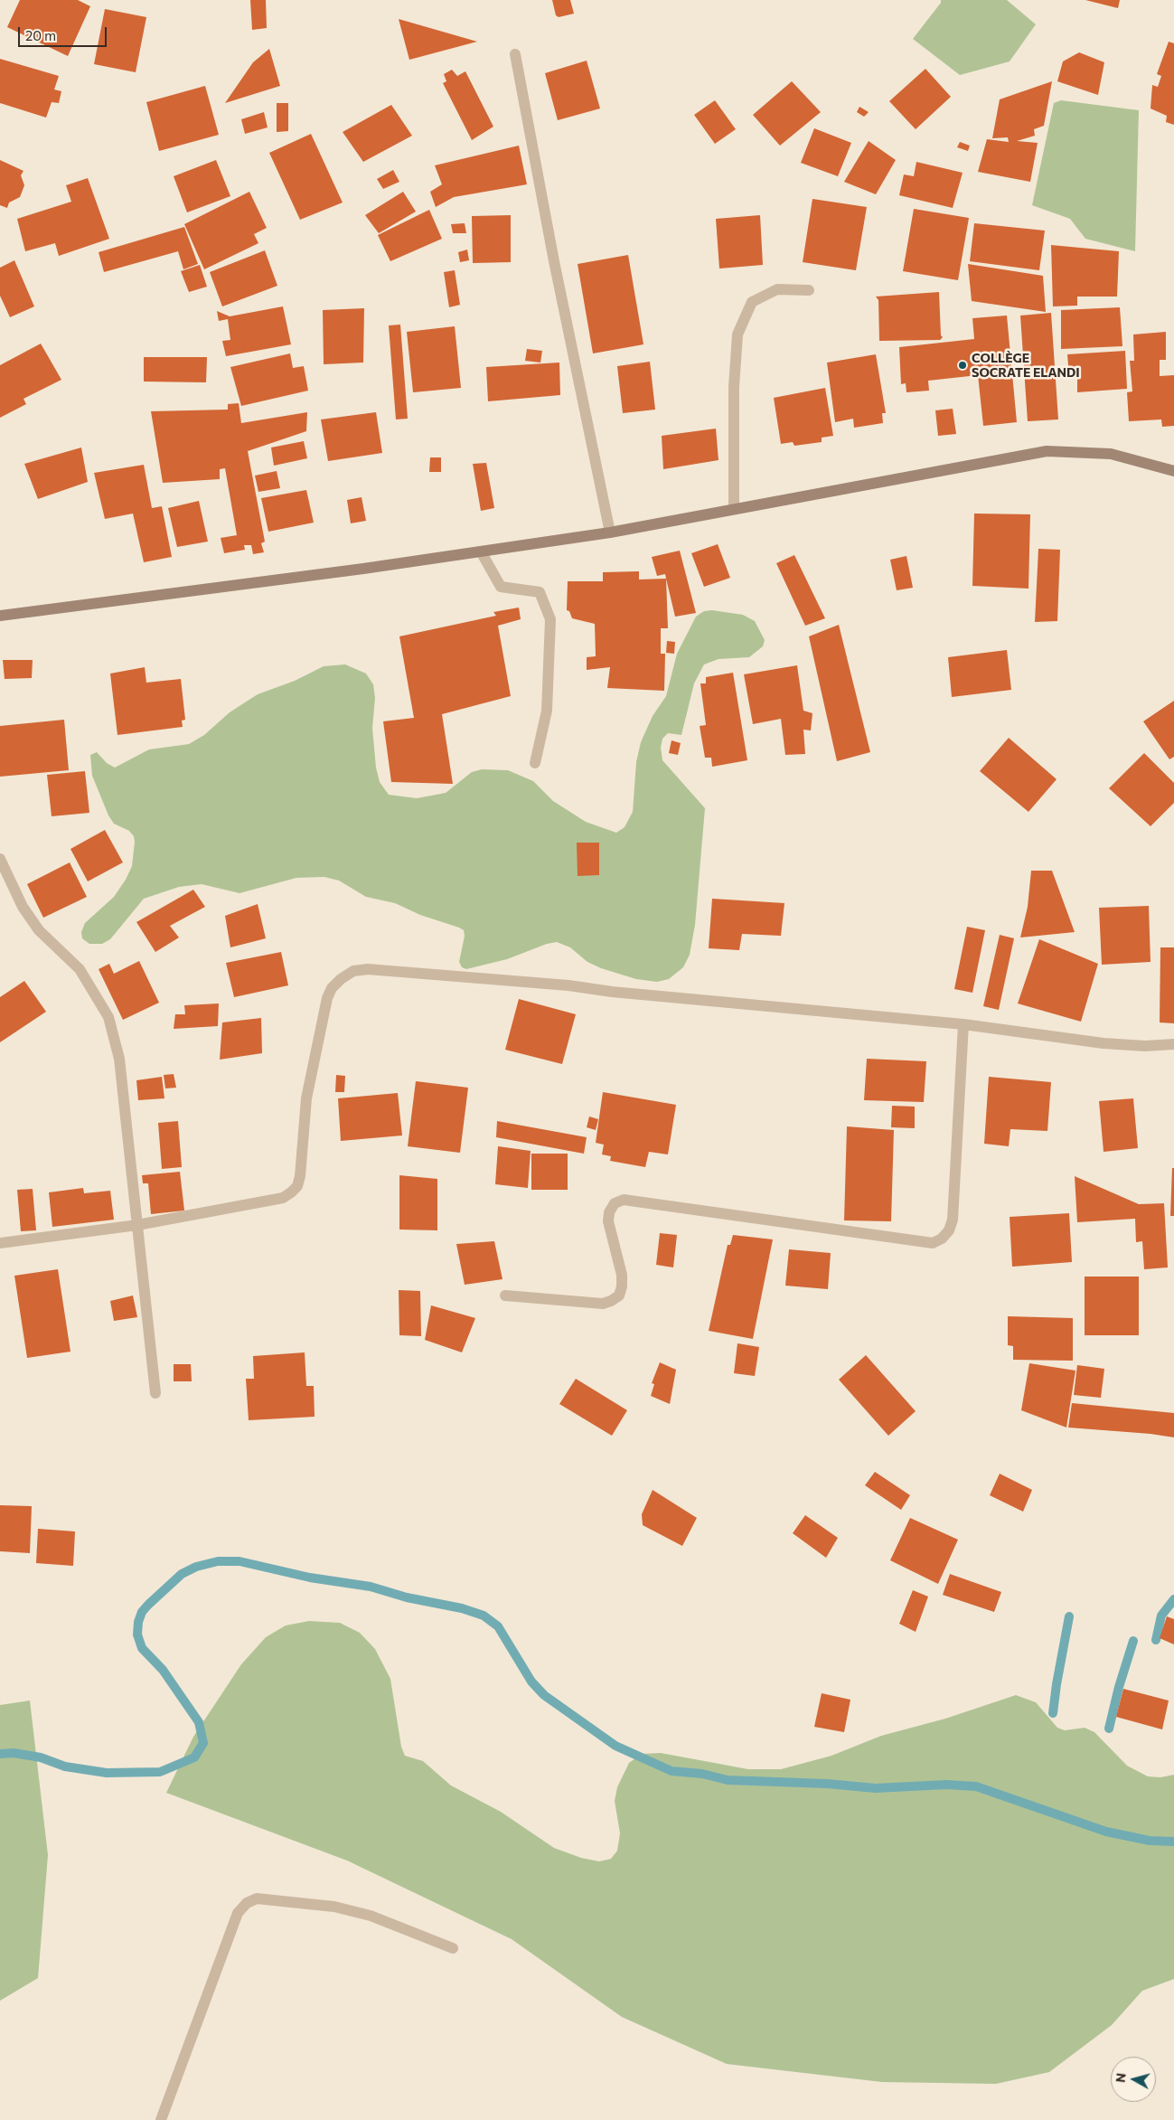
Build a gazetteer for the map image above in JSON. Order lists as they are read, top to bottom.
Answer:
{
  "places": ["COLLÈGE SOCRATE ELANDI"],
  "scale_bar": "20 m",
  "north": "left"
}
